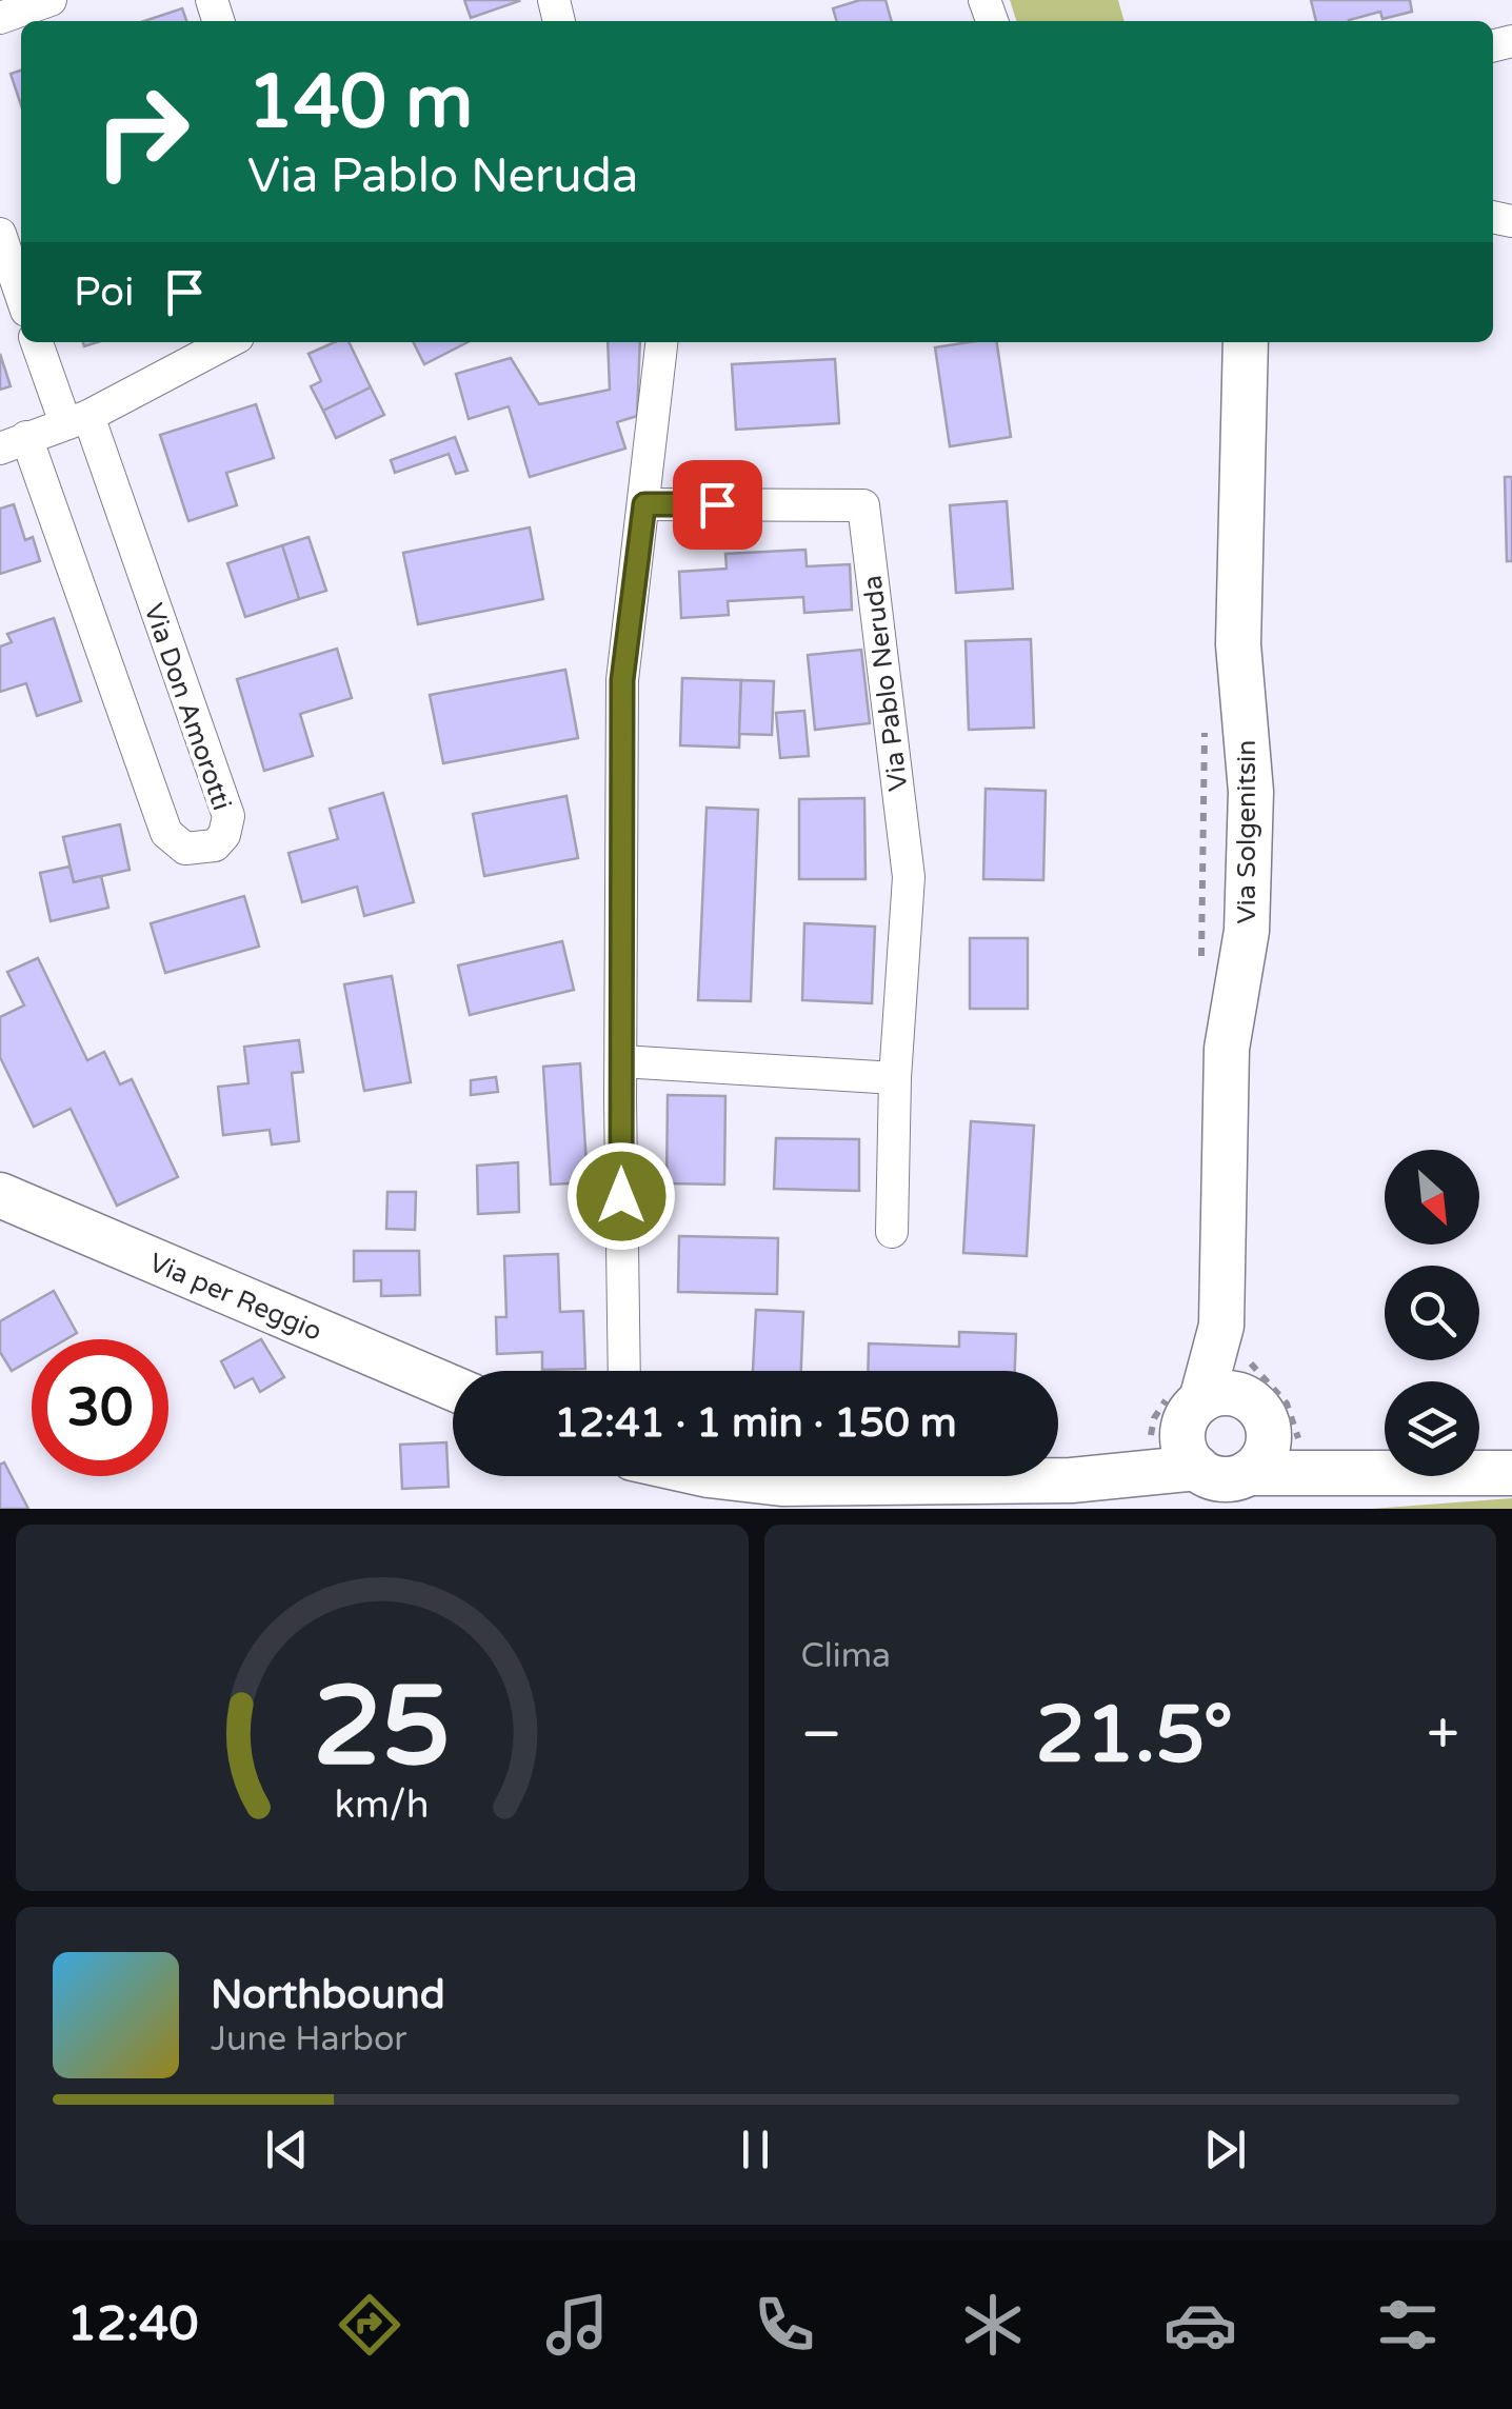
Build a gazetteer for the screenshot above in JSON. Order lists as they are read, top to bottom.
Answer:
{
  "streets": {
    "street": [
      "Via Pablo Neruda",
      "Via Don Amorotti",
      "Via Solgenitsin",
      "Via per Reggio"
    ]
  },
  "north": "bottom right",
  "page": {
    "turn": ["140 m", "Via Pablo Neruda"],
    "then": "Poi",
    "limit": "30",
    "trip": "12:41 · 1 min · 150 m",
    "tile": "Clima",
    "heat": ["−", "21.5°", "+"],
    "song": ["Northbound", "June Harbor"],
    "tabs": "12:40",
    "gauge": ["25", "km/h"]
  }
}
